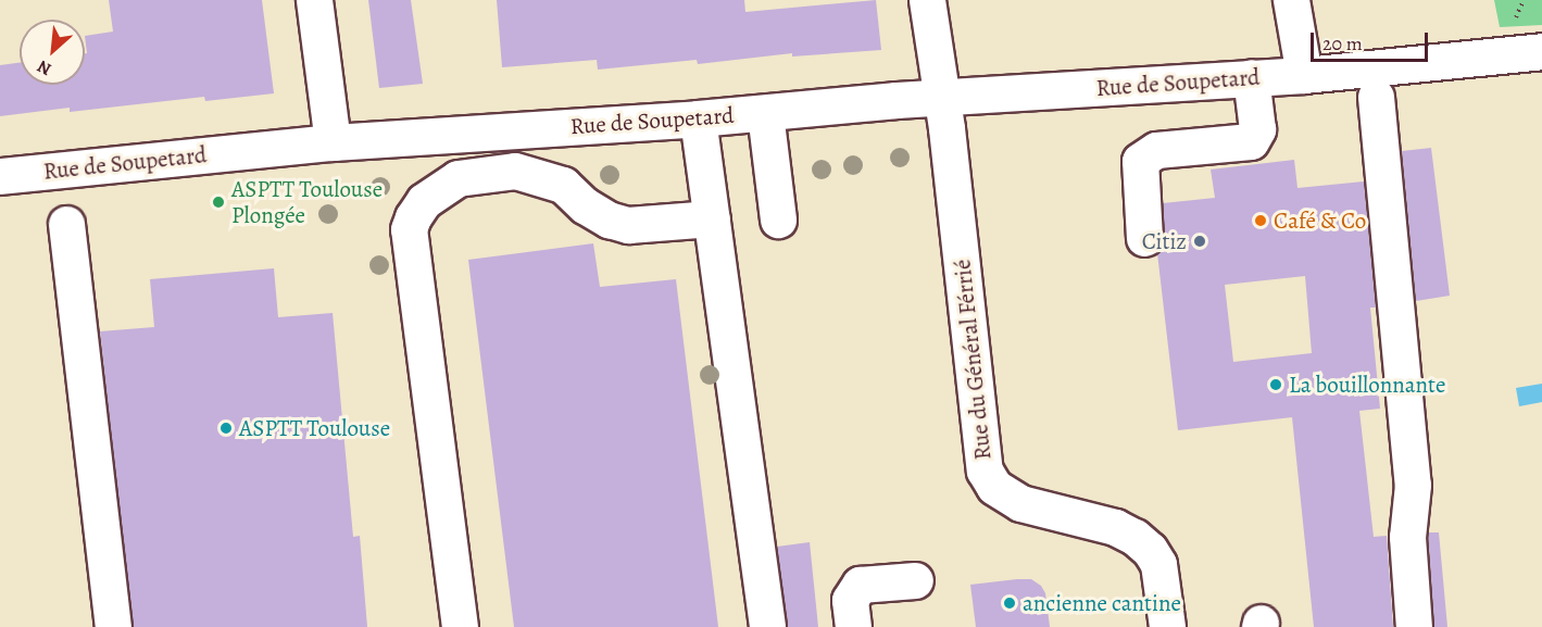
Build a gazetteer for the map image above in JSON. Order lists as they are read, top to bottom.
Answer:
{
  "streets": {
    "street": ["Rue de Soupetard", "Rue du Général Férrié"]
  },
  "crossings": [
    ["Rue de Soupetard", "Rue du Général Férrié"]
  ],
  "places": [
    "ASPTT Toulouse Plongée",
    "Café & Co",
    "Citiz",
    "La bouillonnante",
    "ASPTT Toulouse",
    "ancienne cantine"
  ],
  "scale_bar": "20 m",
  "north": "bottom left"
}
